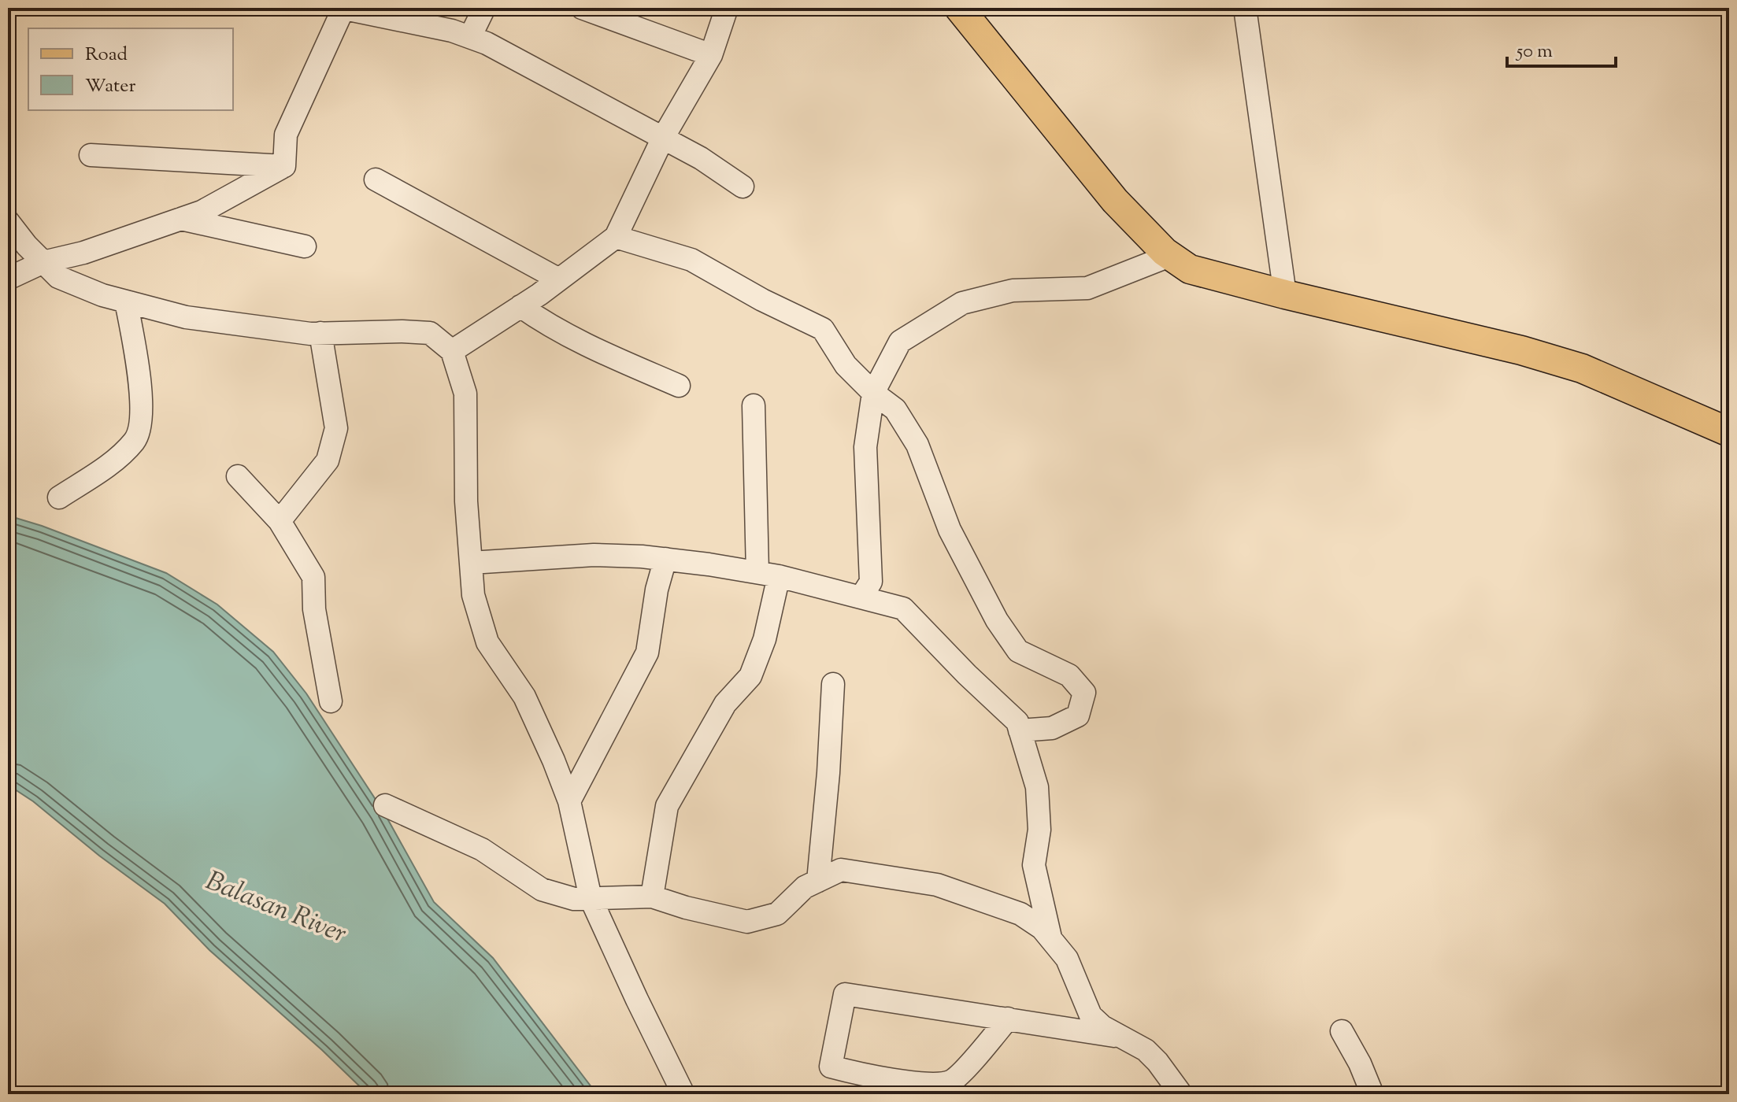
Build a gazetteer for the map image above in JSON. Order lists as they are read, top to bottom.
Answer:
{
  "water": ["Balasan River"],
  "legend": ["Road", "Water"],
  "scale_bar": "50 m"
}
